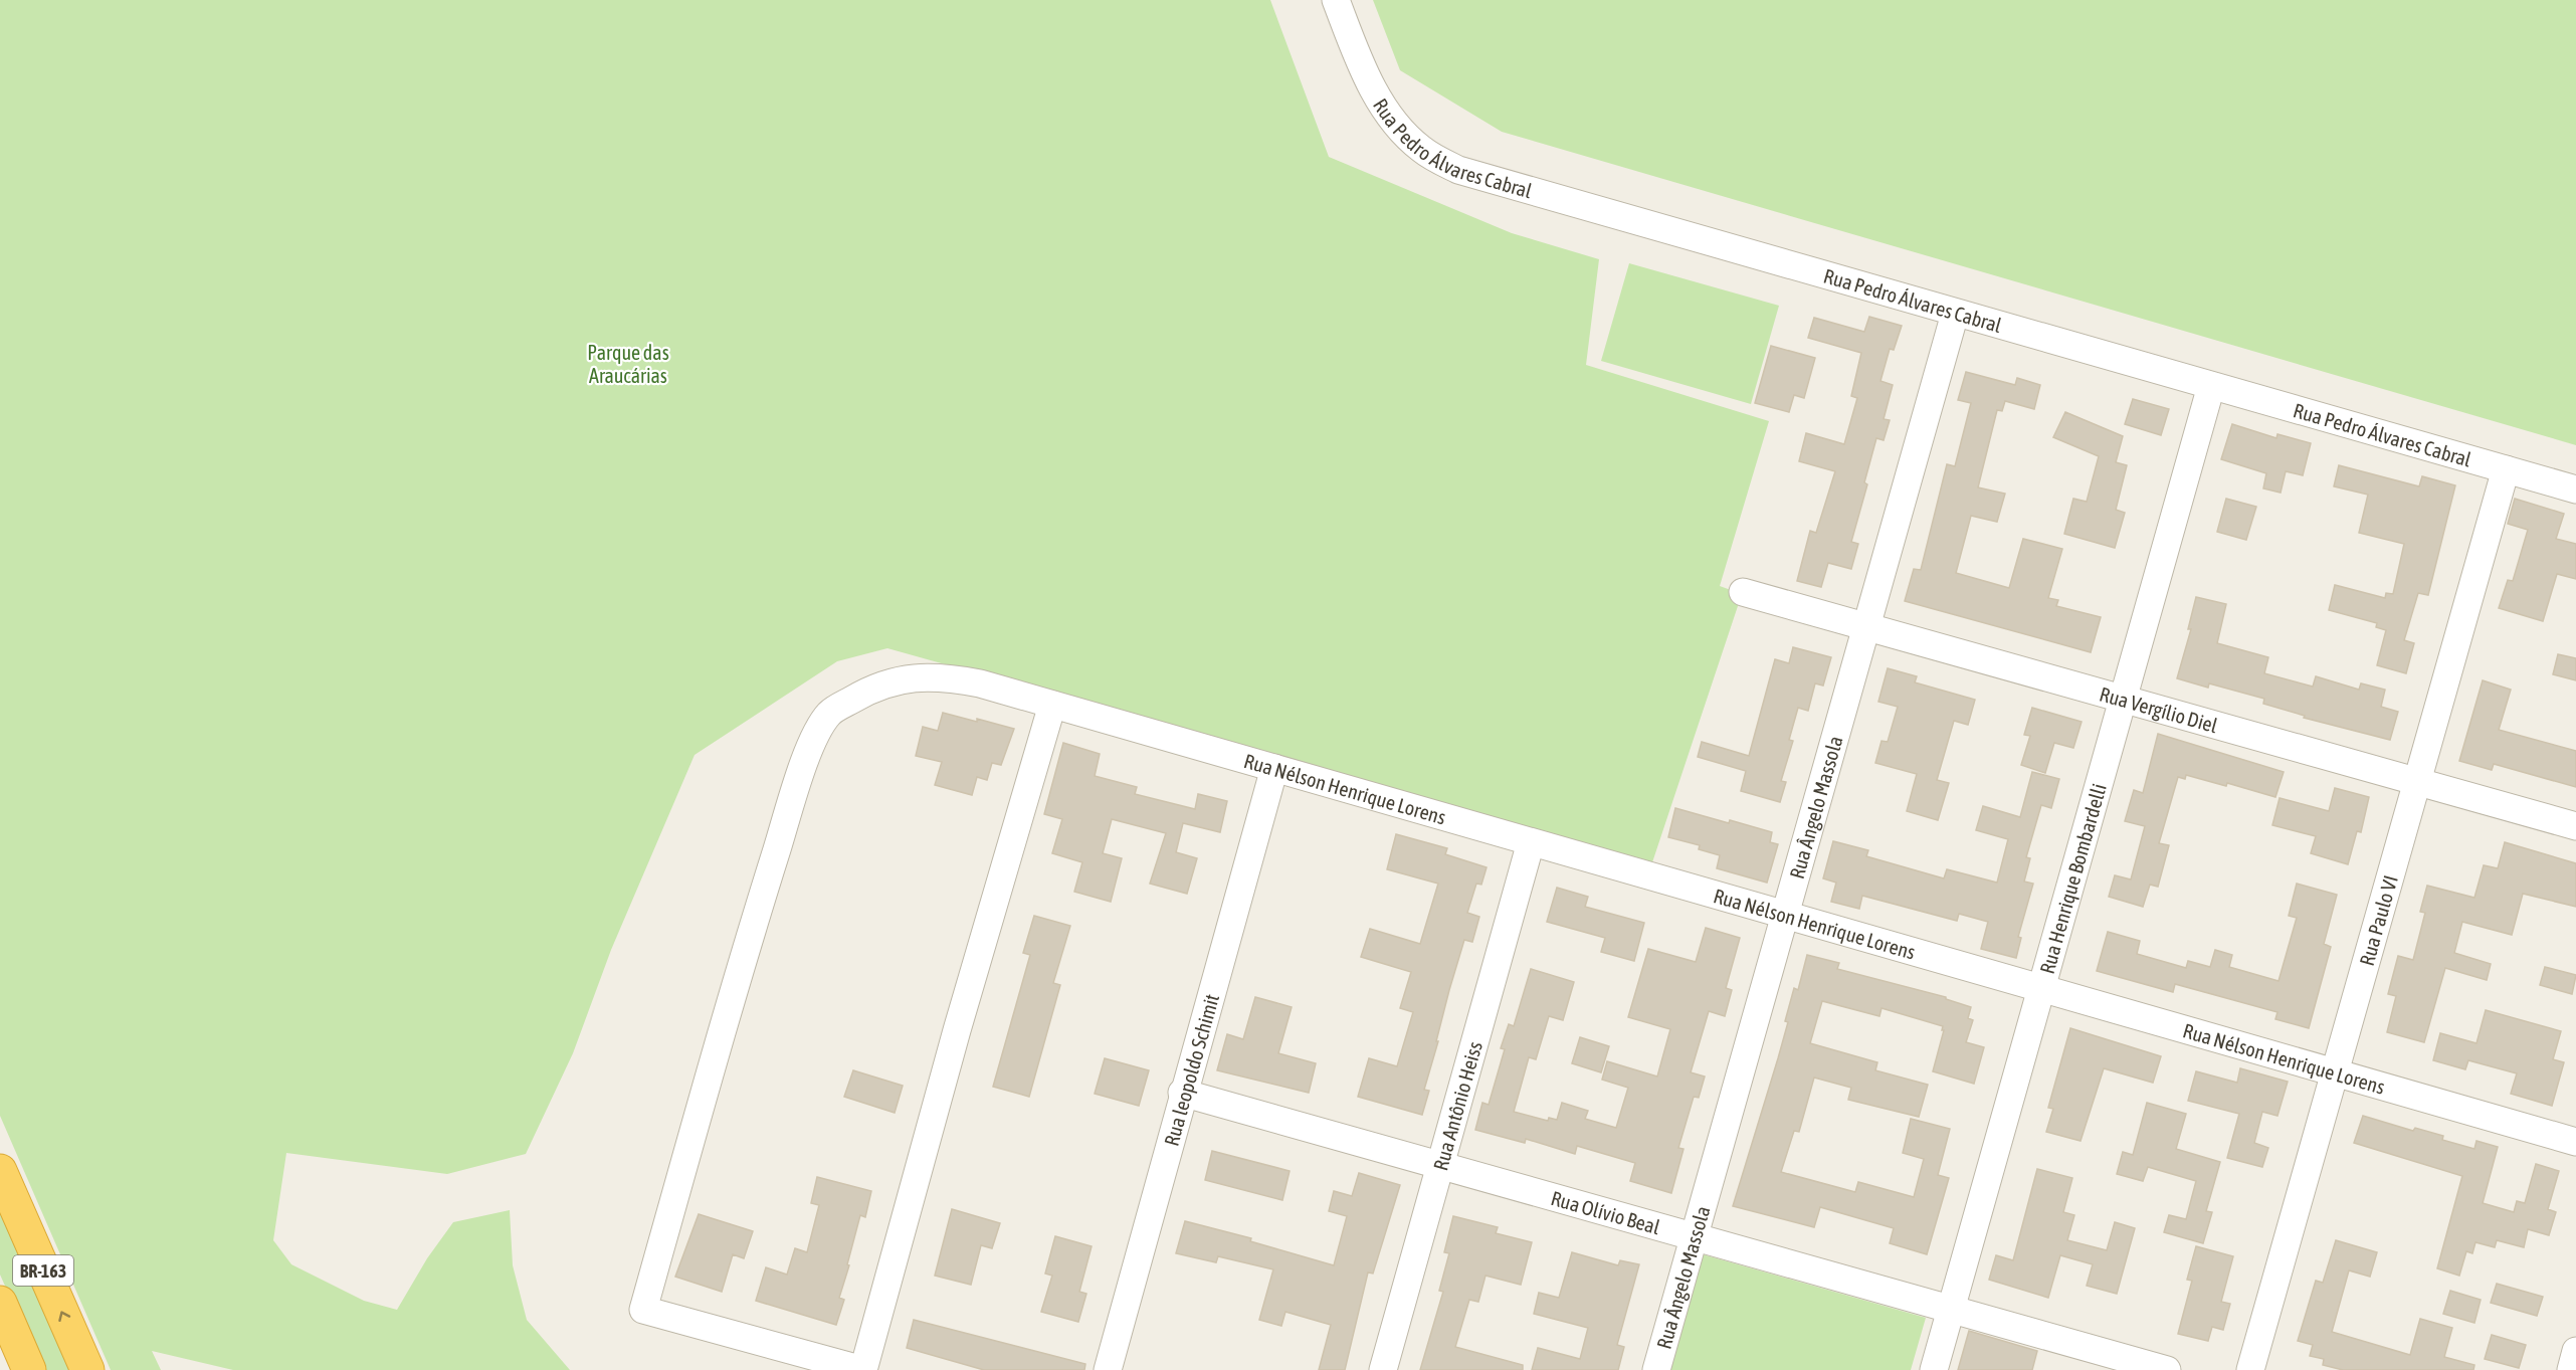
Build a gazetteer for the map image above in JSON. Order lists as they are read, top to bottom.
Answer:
{
  "streets": {
    "highway": ["BR-163"],
    "street": [
      "Rua Pedro Álvares Cabral",
      "Rua Vergílio Diel",
      "Rua Nélson Henrique Lorens",
      "Rua Ângelo Massola",
      "Rua Henrique Bombardelli",
      "Rua Paulo VI",
      "Rua leopoldo Schimit",
      "Rua Antônio Heiss",
      "Rua Olívio Beal"
    ]
  },
  "crossings": [
    ["Rua Pedro Álvares Cabral", "Rua Ângelo Massola"],
    ["Rua Pedro Álvares Cabral", "Rua Henrique Bombardelli"],
    ["Rua Pedro Álvares Cabral", "Rua Paulo VI"],
    ["Rua Vergílio Diel", "Rua Ângelo Massola"],
    ["Rua Vergílio Diel", "Rua Henrique Bombardelli"],
    ["Rua Vergílio Diel", "Rua Paulo VI"],
    ["Rua Nélson Henrique Lorens", "Rua Ângelo Massola"],
    ["Rua Nélson Henrique Lorens", "Rua Henrique Bombardelli"],
    ["Rua Nélson Henrique Lorens", "Rua Paulo VI"],
    ["Rua Nélson Henrique Lorens", "Rua leopoldo Schimit"],
    ["Rua Nélson Henrique Lorens", "Rua Antônio Heiss"],
    ["Rua Ângelo Massola", "Rua Olívio Beal"],
    ["Rua Henrique Bombardelli", "Rua Olívio Beal"],
    ["Rua leopoldo Schimit", "Rua Olívio Beal"],
    ["Rua Antônio Heiss", "Rua Olívio Beal"]
  ],
  "parks": ["Parque das Araucárias"]
}
